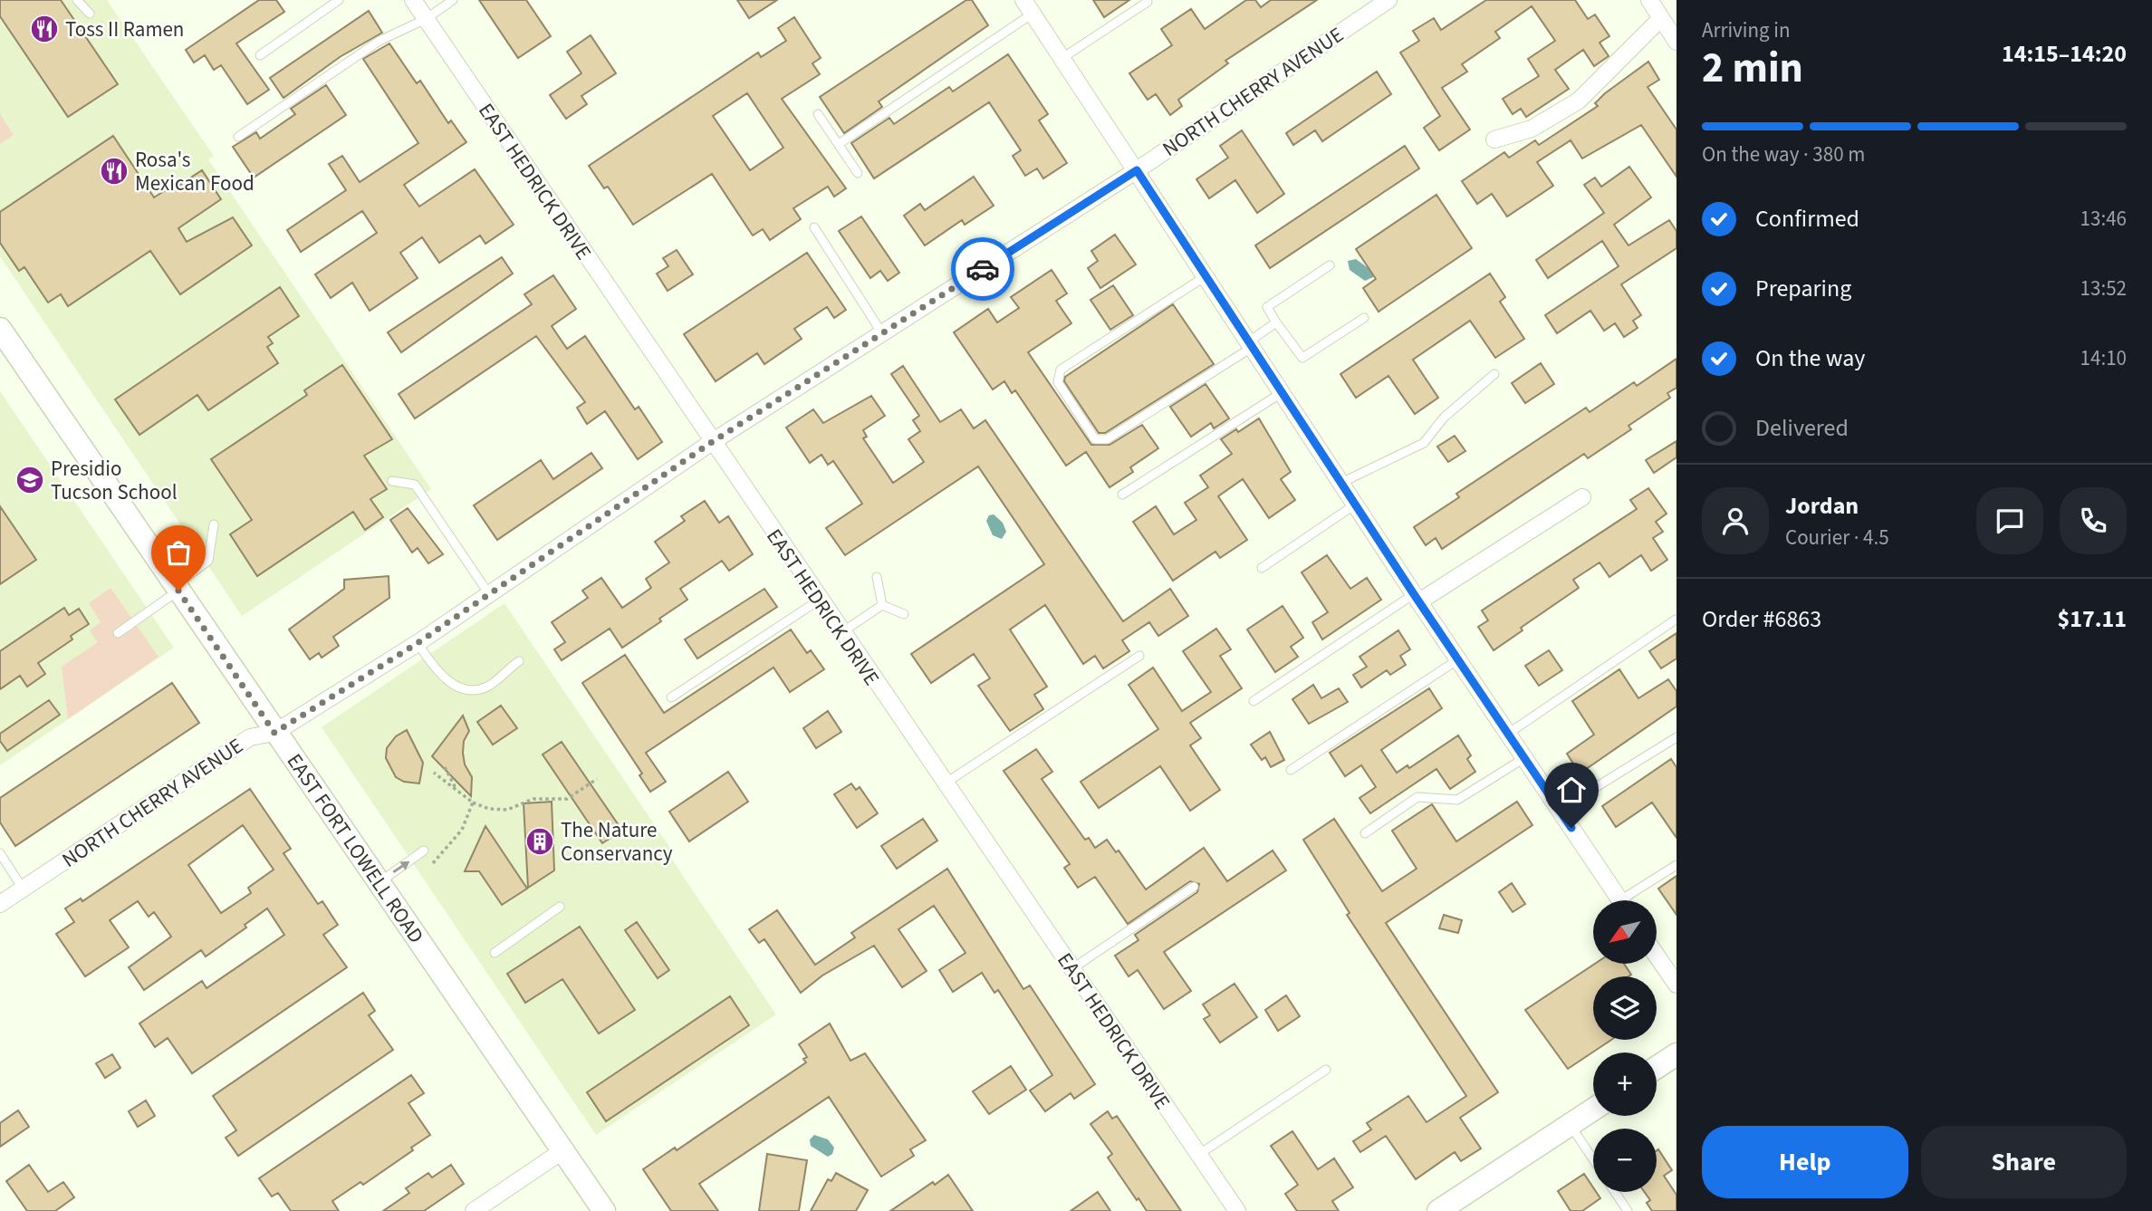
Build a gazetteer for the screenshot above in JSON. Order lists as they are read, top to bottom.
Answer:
{
  "streets": {
    "main road": ["EAST FORT LOWELL ROAD"],
    "street": ["NORTH CHERRY AVENUE", "EAST HEDRICK DRIVE"]
  },
  "crossings": [
    ["NORTH CHERRY AVENUE", "EAST HEDRICK DRIVE"],
    ["NORTH CHERRY AVENUE", "EAST FORT LOWELL ROAD"]
  ],
  "places": {
    "restaurant": ["Toss II Ramen", "Rosa's Mexican Food"],
    "school or university": ["Presidio Tucson School"],
    "building": ["The Nature Conservancy"]
  },
  "north": "bottom left",
  "page": {
    "heading": ["2 min", "Arriving in", "14:15–14:20"],
    "panel": [
      "Jordan",
      "Courier · 4.5",
      "Order #6863",
      "$17.11"
    ],
    "bar": "On the way · 380 m",
    "list": [
      ["Confirmed", "13:46"],
      ["Preparing", "13:52"],
      ["On the way", "14:10"],
      "Delivered"
    ],
    "map_buttons": ["+", "−"],
    "buttons": ["Help", "Share"]
  }
}
